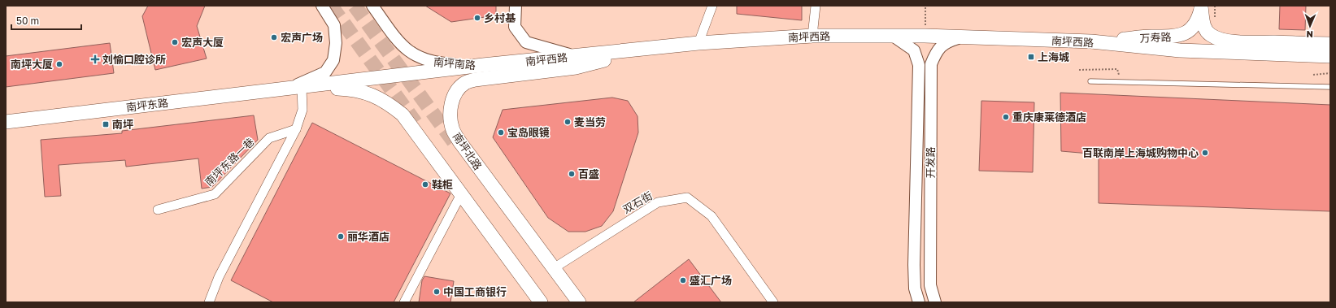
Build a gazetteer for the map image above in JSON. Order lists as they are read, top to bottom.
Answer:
{
  "streets": {
    "main road": [
      "南坪西路",
      "万寿路",
      "南坪东路",
      "南坪北路"
    ],
    "street": [
      "南坪南路",
      "南坪东路一巷",
      "开发路",
      "双石街"
    ]
  },
  "crossings": [
    ["南坪西路", "万寿路"],
    ["南坪西路", "南坪南路"],
    ["南坪西路", "南坪东路"],
    ["南坪西路", "南坪北路"],
    ["南坪西路", "开发路"],
    ["南坪北路", "双石街"]
  ],
  "places": {
    "other": [
      "乡村基",
      "宏声广场",
      "宏声大厦",
      "南坪大厦",
      "重庆康莱德酒店",
      "麦当劳",
      "宝岛眼镜",
      "百联南岸上海城购物中心",
      "百盛",
      "鞋柜",
      "丽华酒店",
      "盛汇广场",
      "中国工商银行"
    ],
    "transit": ["上海城", "南坪"],
    "health": ["刘愉口腔诊所"]
  },
  "scale_bar": "50 m",
  "north": "bottom"
}
